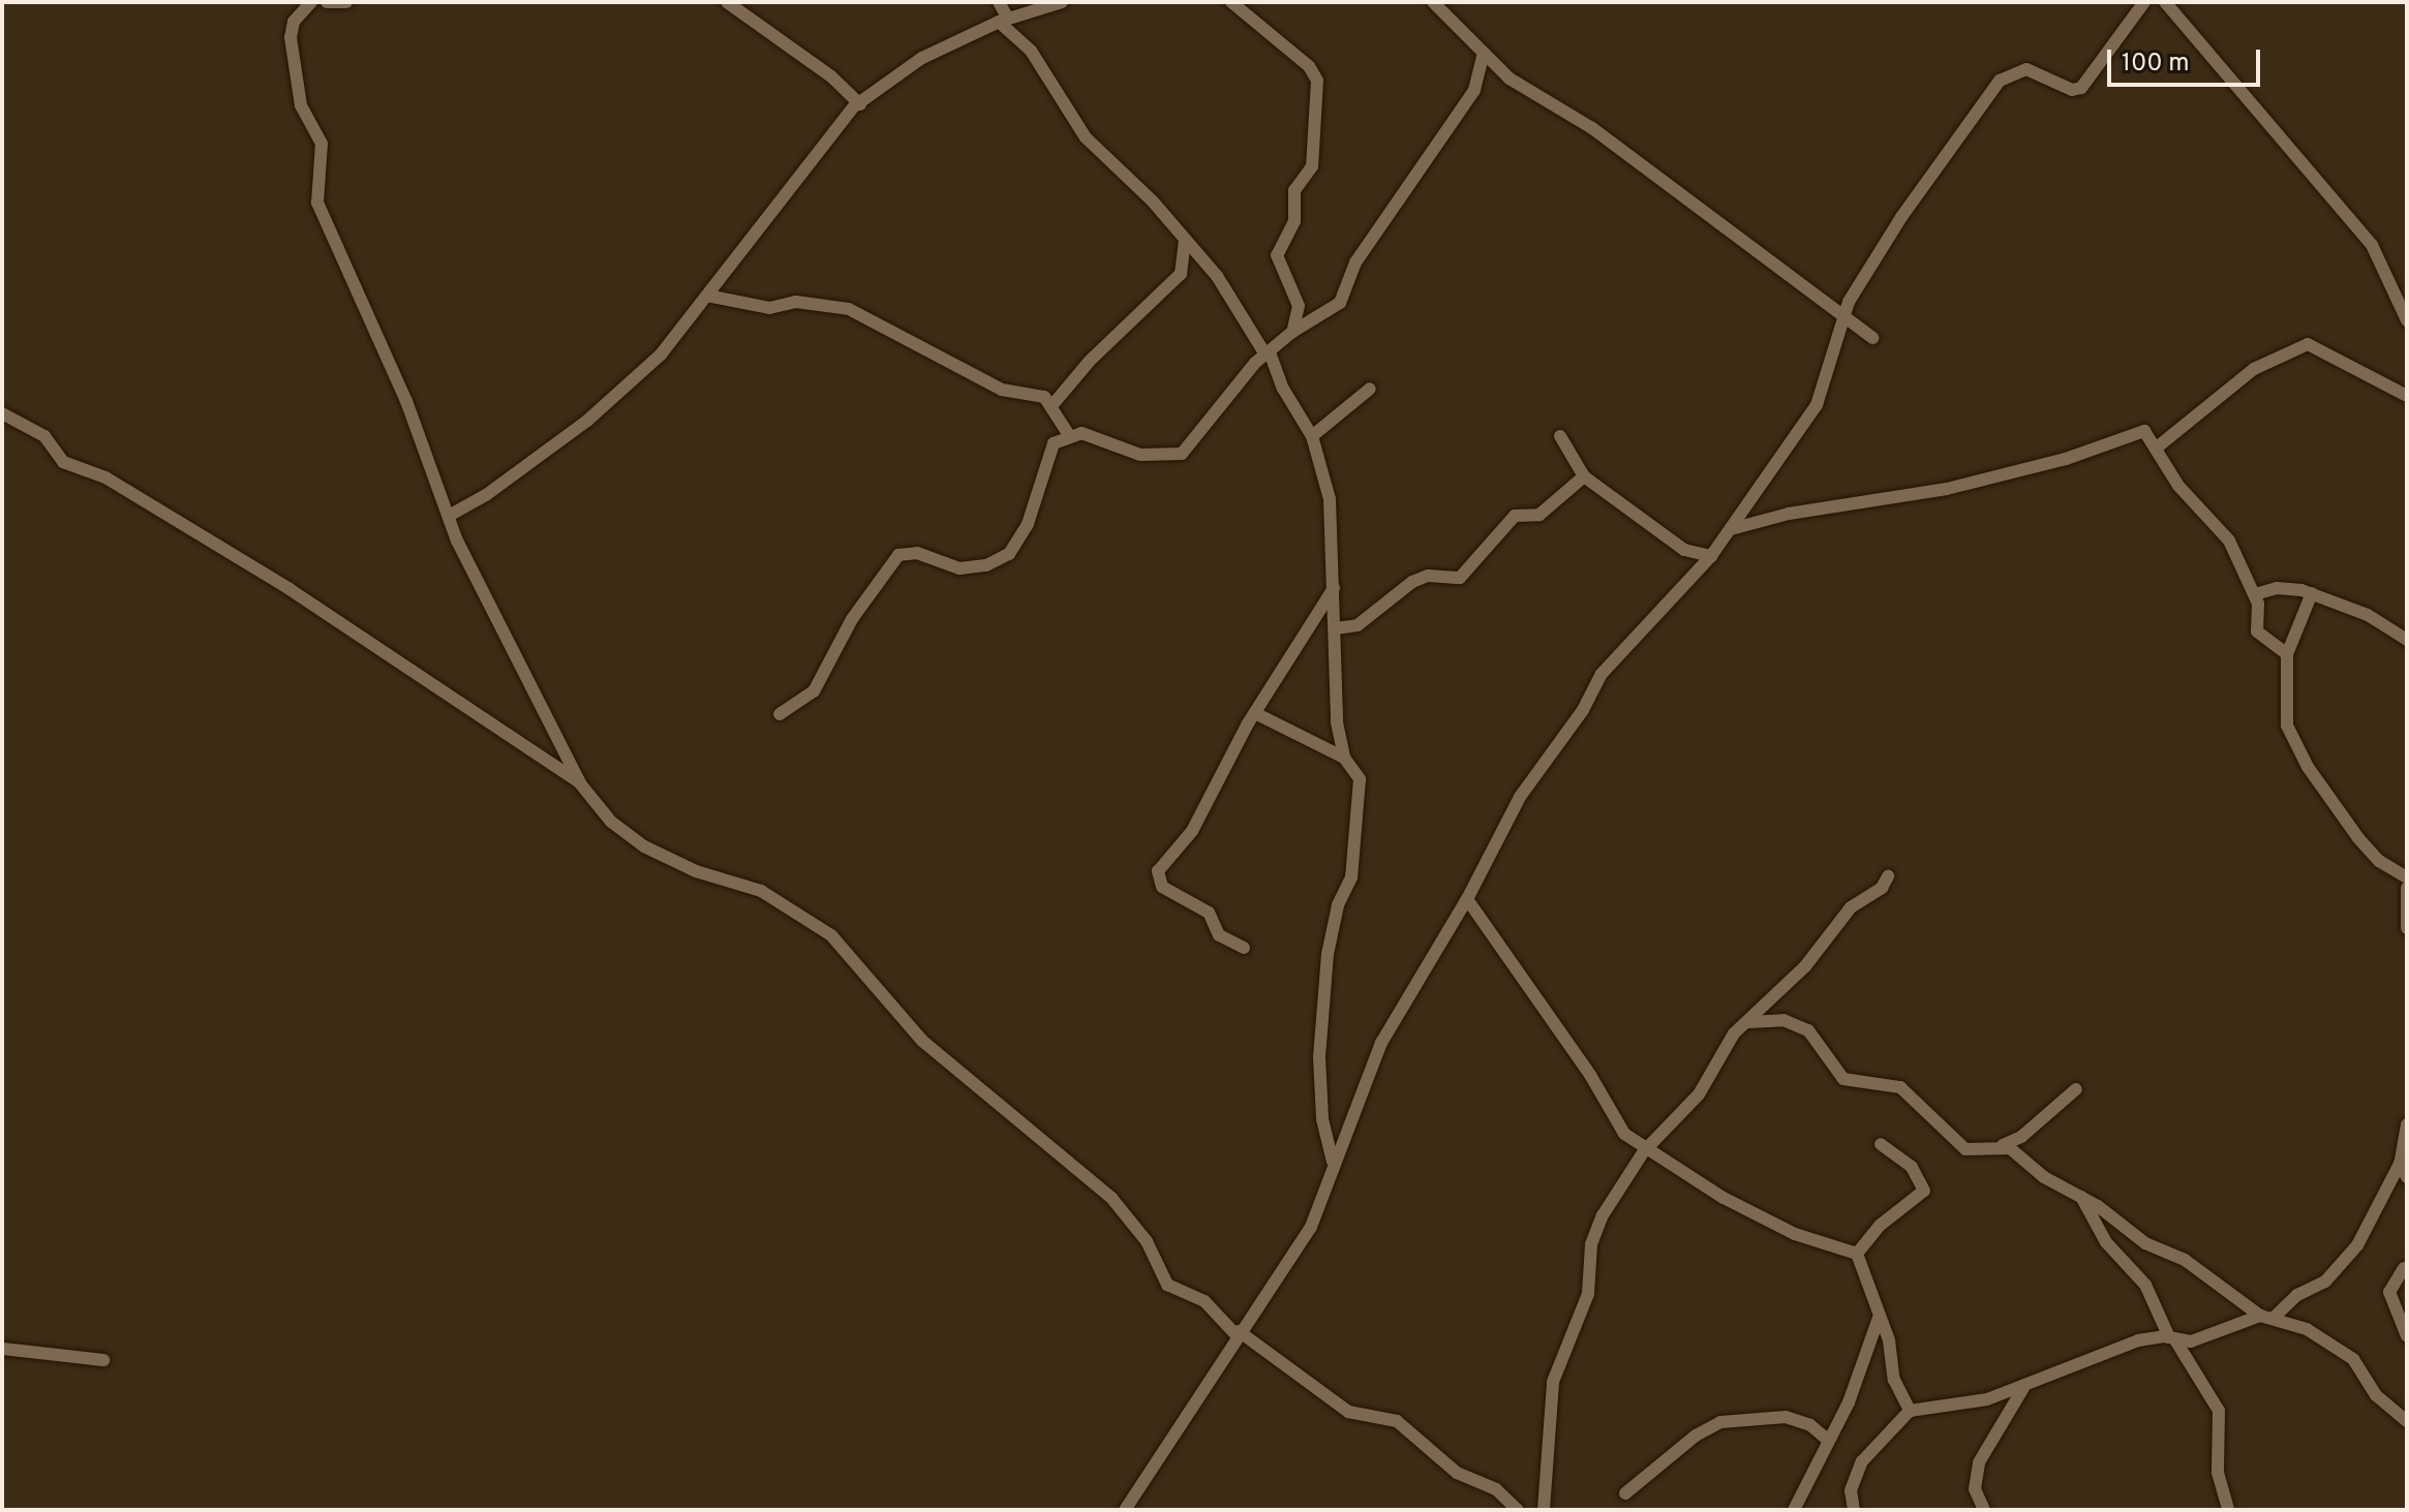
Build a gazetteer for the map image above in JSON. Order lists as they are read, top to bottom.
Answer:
{
  "scale_bar": "100 m"
}
